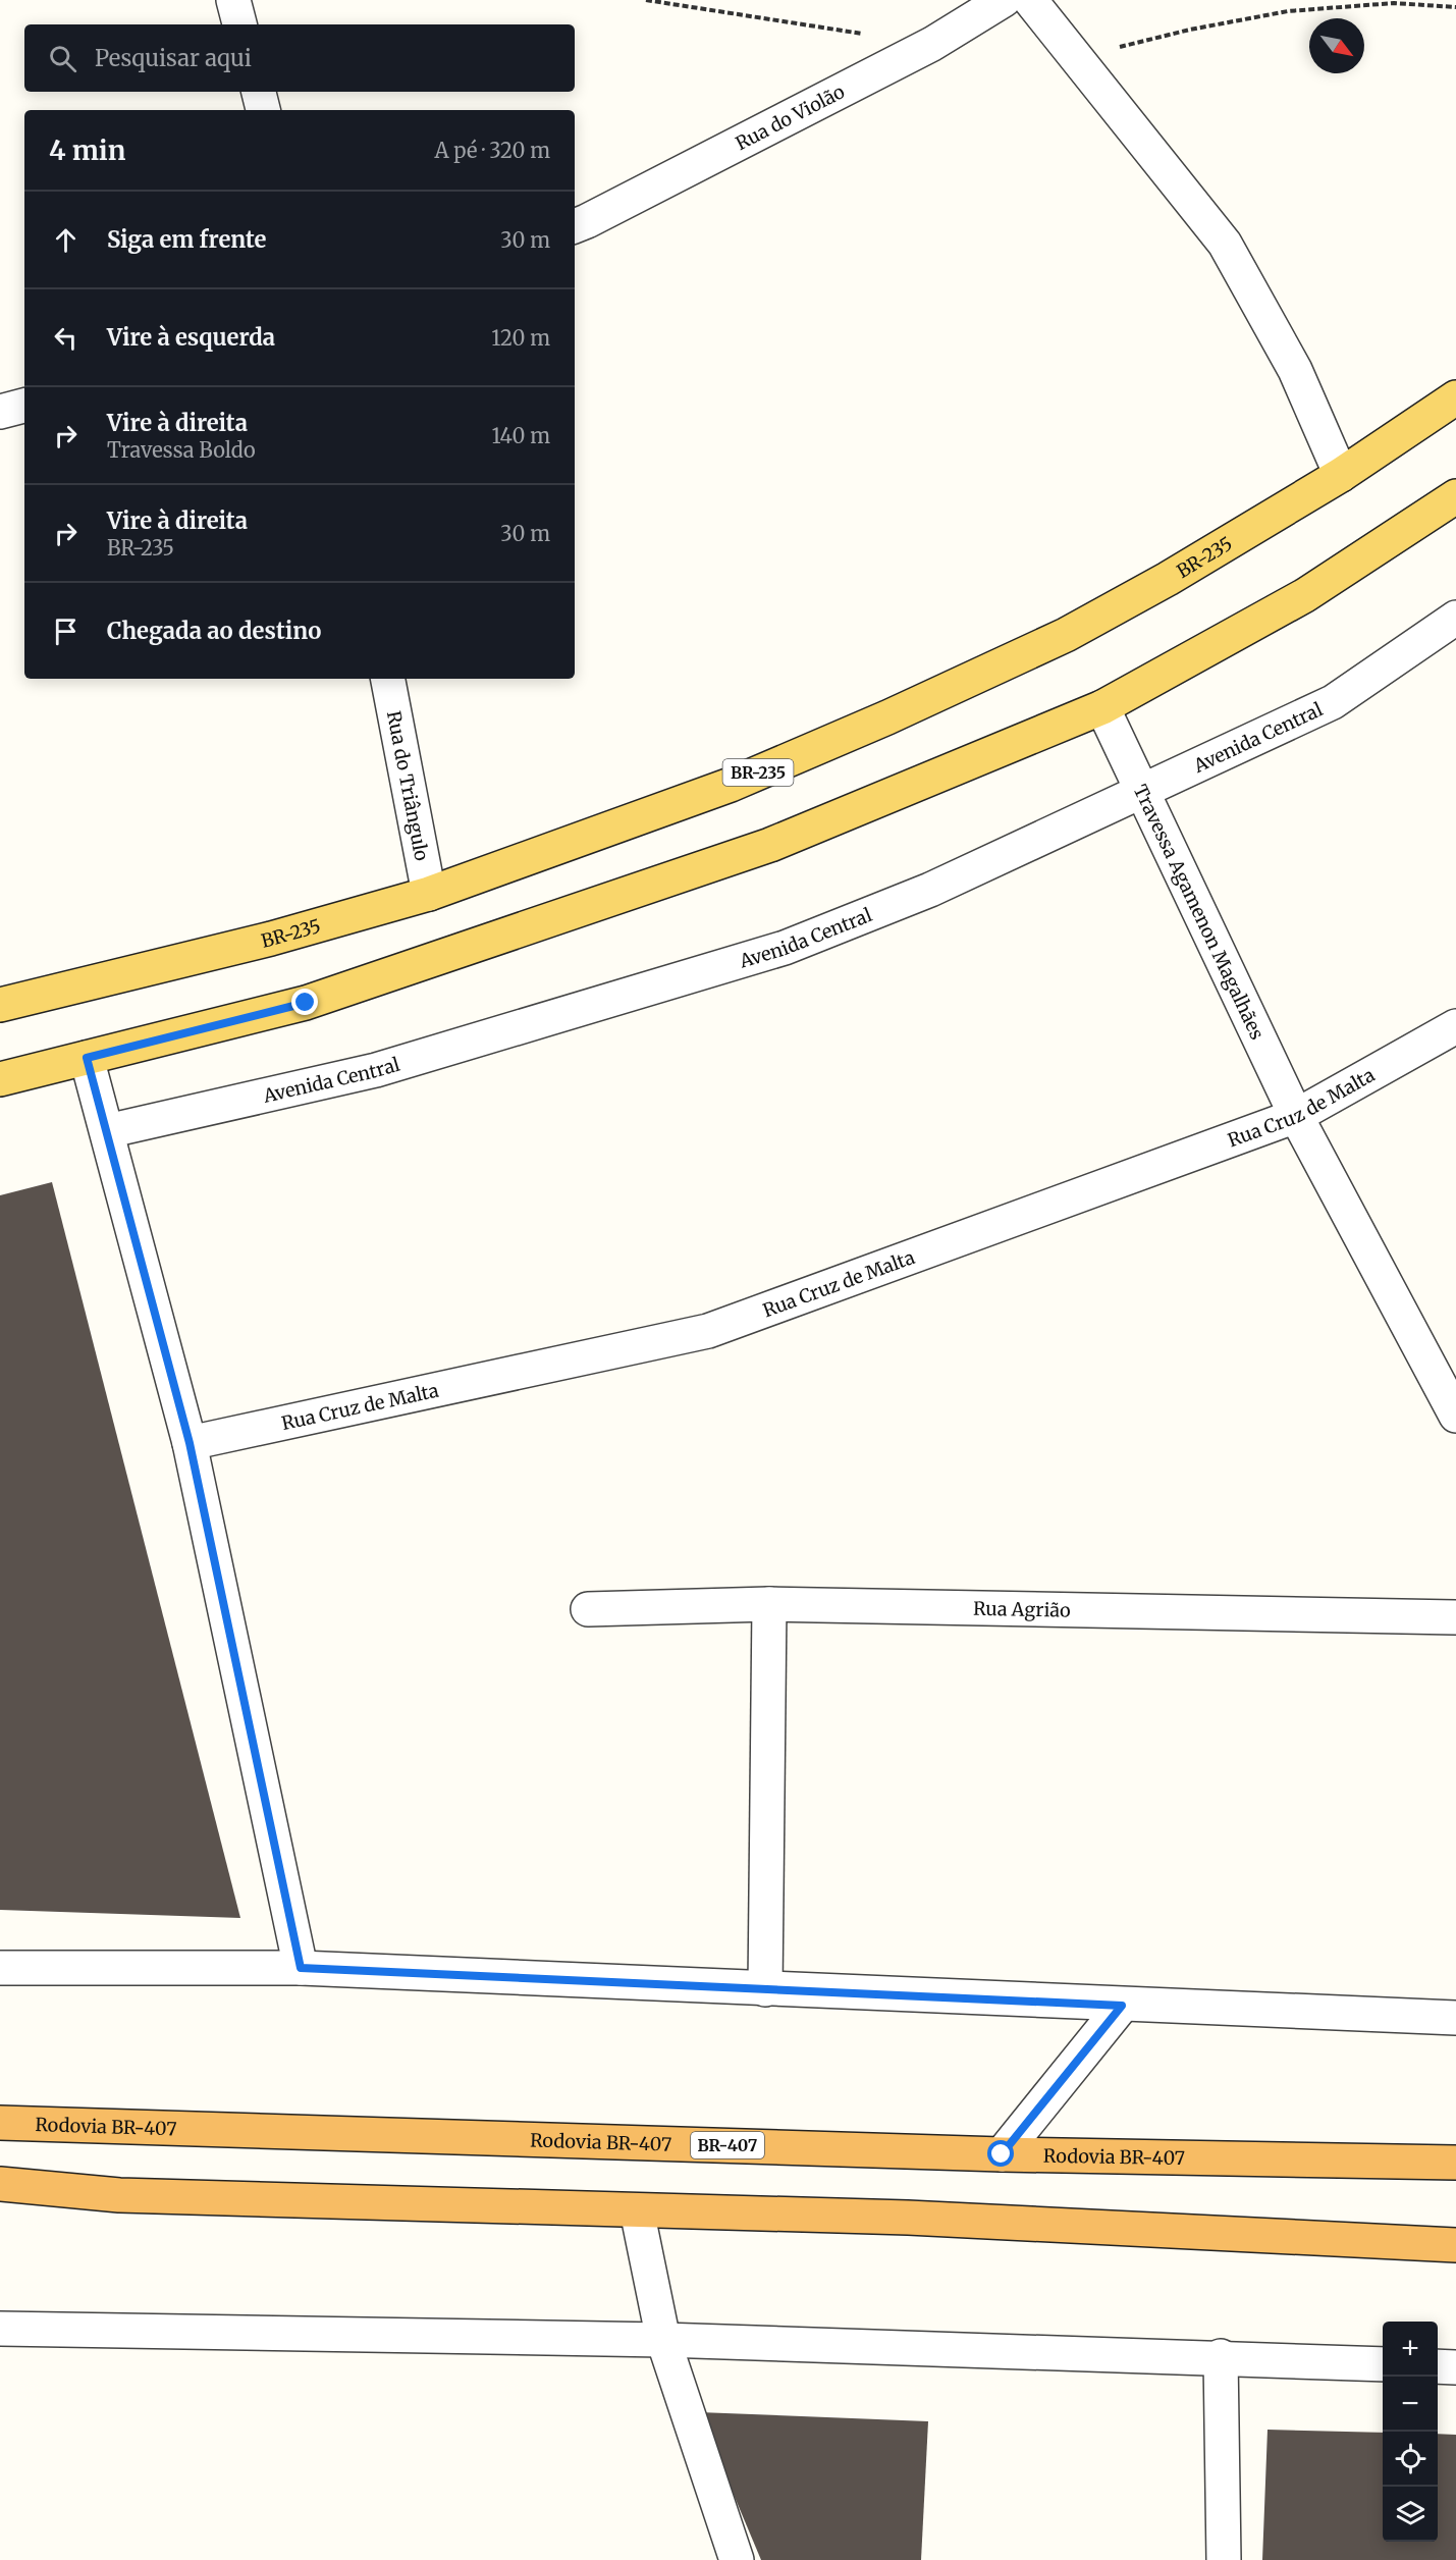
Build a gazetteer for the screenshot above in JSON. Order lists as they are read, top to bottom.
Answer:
{
  "streets": {
    "highway": ["Rodovia BR-407", "BR-407"],
    "main road": ["BR-235"],
    "street": [
      "Rua do Violão",
      "Avenida Central",
      "Rua do Triângulo",
      "Travessa Agamenon Magalhães",
      "Rua Cruz de Malta",
      "Rua Agrião"
    ]
  },
  "crossings": [
    ["BR-235", "Rua do Triângulo"],
    ["Avenida Central", "Travessa Agamenon Magalhães"],
    ["Travessa Agamenon Magalhães", "Rua Cruz de Malta"]
  ],
  "north": "bottom right",
  "page": {
    "search": "Pesquisar aqui",
    "heading": ["4 min", "A pé · 320 m"],
    "list": [
      ["Siga em frente", "30 m"],
      ["Vire à esquerda", "120 m"],
      ["Vire à direita", "Travessa Boldo", "140 m"],
      ["Vire à direita", "BR-235", "30 m"],
      "Chegada ao destino"
    ],
    "map_buttons": ["+", "−"]
  }
}
